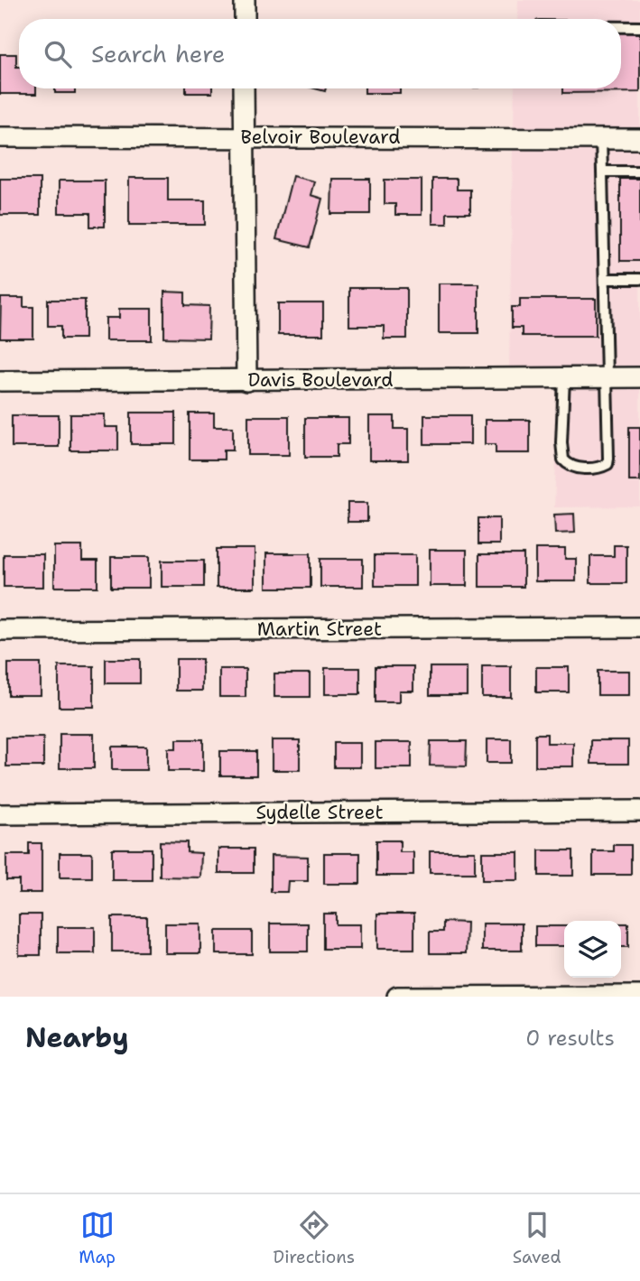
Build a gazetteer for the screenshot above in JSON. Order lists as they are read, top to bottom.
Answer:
{
  "streets": {
    "street": [
      "Belvoir Boulevard",
      "Davis Boulevard",
      "Martin Street",
      "Sydelle Street"
    ]
  },
  "page": {
    "search": "Search here",
    "heading": ["Nearby", "0 results"],
    "nav": ["Map", "Directions", "Saved"]
  }
}
